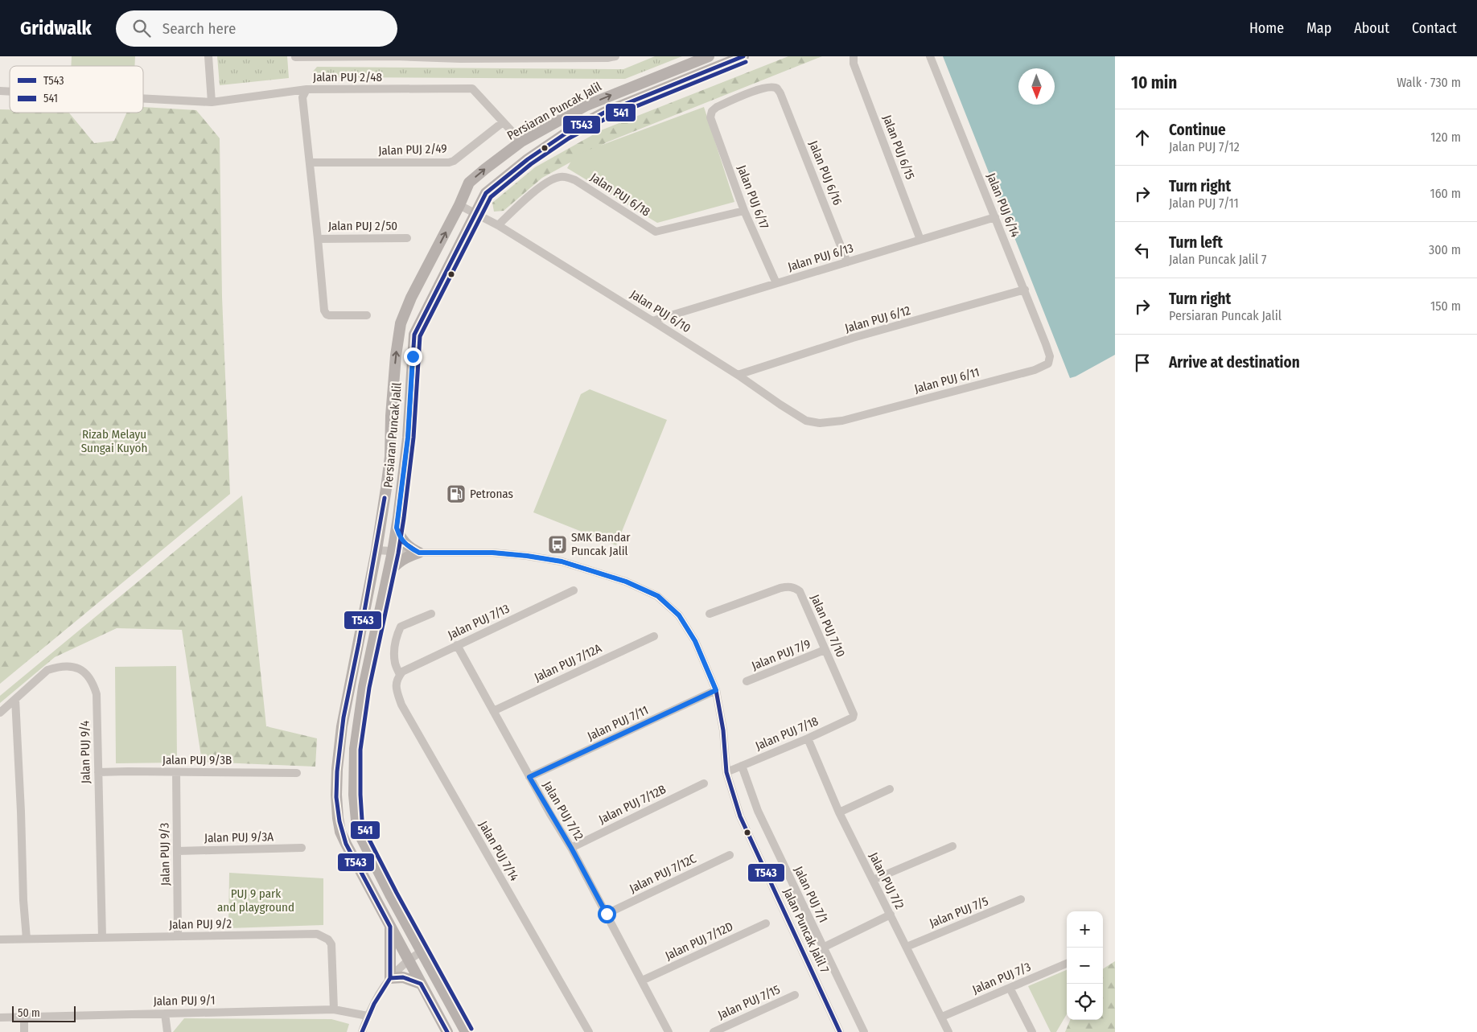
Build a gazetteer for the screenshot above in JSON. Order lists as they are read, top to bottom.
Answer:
{
  "streets": {
    "main road": ["Persiaran Puncak Jalil"],
    "street": [
      "Jalan PUJ 2/48",
      "Jalan PUJ 6/15",
      "Jalan PUJ 2/49",
      "Jalan PUJ 6/16",
      "Jalan PUJ 6/18",
      "Jalan PUJ 6/17",
      "Jalan PUJ 6/14",
      "Jalan PUJ 2/50",
      "Jalan PUJ 6/13",
      "Jalan PUJ 6/10",
      "Jalan PUJ 6/12",
      "Jalan PUJ 6/11",
      "Jalan PUJ 7/13",
      "Jalan PUJ 7/10",
      "Jalan PUJ 7/9",
      "Jalan PUJ 7/12A",
      "Jalan PUJ 7/11",
      "Jalan PUJ 7/18",
      "Jalan PUJ 9/4",
      "Jalan PUJ 9/3B",
      "Jalan PUJ 7/12B",
      "Jalan PUJ 7/12",
      "Jalan PUJ 9/3A",
      "Jalan PUJ 7/14",
      "Jalan PUJ 9/3",
      "Jalan PUJ 7/12C",
      "Jalan PUJ 7/2",
      "Jalan PUJ 7/1",
      "Jalan PUJ 7/5",
      "Jalan PUJ 9/2",
      "Jalan Puncak Jalil 7",
      "Jalan PUJ 7/12D",
      "Jalan PUJ 7/3",
      "Jalan PUJ 9/1",
      "Jalan PUJ 7/15"
    ]
  },
  "crossings": [
    ["Jalan PUJ 2/48", "Persiaran Puncak Jalil"],
    ["Jalan PUJ 2/48", "Jalan PUJ 2/49"],
    ["Jalan PUJ 2/48", "Jalan PUJ 2/50"],
    ["Persiaran Puncak Jalil", "Jalan PUJ 6/10"],
    ["Persiaran Puncak Jalil", "Jalan Puncak Jalil 7"],
    ["Jalan PUJ 6/15", "Jalan PUJ 6/13"],
    ["Jalan PUJ 6/16", "Jalan PUJ 6/17"],
    ["Jalan PUJ 6/16", "Jalan PUJ 6/13"],
    ["Jalan PUJ 6/18", "Jalan PUJ 6/17"],
    ["Jalan PUJ 6/18", "Jalan PUJ 6/10"],
    ["Jalan PUJ 6/17", "Jalan PUJ 6/13"],
    ["Jalan PUJ 6/14", "Jalan PUJ 6/13"],
    ["Jalan PUJ 6/14", "Jalan PUJ 6/12"],
    ["Jalan PUJ 6/14", "Jalan PUJ 6/11"],
    ["Jalan PUJ 6/13", "Jalan PUJ 6/10"],
    ["Jalan PUJ 6/10", "Jalan PUJ 6/12"],
    ["Jalan PUJ 6/10", "Jalan PUJ 6/11"],
    ["Jalan PUJ 7/13", "Jalan PUJ 7/12"],
    ["Jalan PUJ 7/13", "Jalan PUJ 7/14"],
    ["Jalan PUJ 7/10", "Jalan PUJ 7/9"],
    ["Jalan PUJ 7/10", "Jalan PUJ 7/18"],
    ["Jalan PUJ 7/12A", "Jalan PUJ 7/12"],
    ["Jalan PUJ 7/11", "Jalan PUJ 7/12"],
    ["Jalan PUJ 7/11", "Jalan Puncak Jalil 7"],
    ["Jalan PUJ 7/18", "Jalan PUJ 7/2"],
    ["Jalan PUJ 7/18", "Jalan PUJ 7/1"],
    ["Jalan PUJ 7/18", "Jalan Puncak Jalil 7"],
    ["Jalan PUJ 9/4", "Jalan PUJ 9/3B"],
    ["Jalan PUJ 9/4", "Jalan PUJ 9/2"],
    ["Jalan PUJ 9/3B", "Jalan PUJ 9/3"],
    ["Jalan PUJ 7/12B", "Jalan PUJ 7/12"],
    ["Jalan PUJ 7/12", "Jalan PUJ 7/12C"],
    ["Jalan PUJ 7/12", "Jalan PUJ 7/12D"],
    ["Jalan PUJ 9/3A", "Jalan PUJ 9/3"],
    ["Jalan PUJ 9/3", "Jalan PUJ 9/2"],
    ["Jalan PUJ 7/2", "Jalan PUJ 7/5"],
    ["Jalan PUJ 7/2", "Jalan PUJ 7/3"],
    ["Jalan PUJ 9/2", "Jalan PUJ 9/1"]
  ],
  "parks": ["Rizab Melayu Sungai Kuyoh", "PUJ 9 park and playground"],
  "places": {
    "fuel station": ["Petronas"],
    "bus stop": ["SMK Bandar Puncak Jalil"]
  },
  "lines": ["transit line T543", "transit line 541"],
  "legend": ["T543", "541"],
  "scale_bar": "50 m",
  "north": "bottom",
  "page": {
    "header": "Gridwalk",
    "search": "Search here",
    "nav": [
      "Home",
      "Map",
      "About",
      "Contact"
    ],
    "heading": ["10 min", "Walk · 730 m"],
    "list": [
      ["Continue", "Jalan PUJ 7/12", "120 m"],
      ["Turn right", "Jalan PUJ 7/11", "160 m"],
      ["Turn left", "Jalan Puncak Jalil 7", "300 m"],
      ["Turn right", "Persiaran Puncak Jalil", "150 m"],
      "Arrive at destination"
    ],
    "map_buttons": ["+", "−"],
    "scale": "50 m"
  }
}
